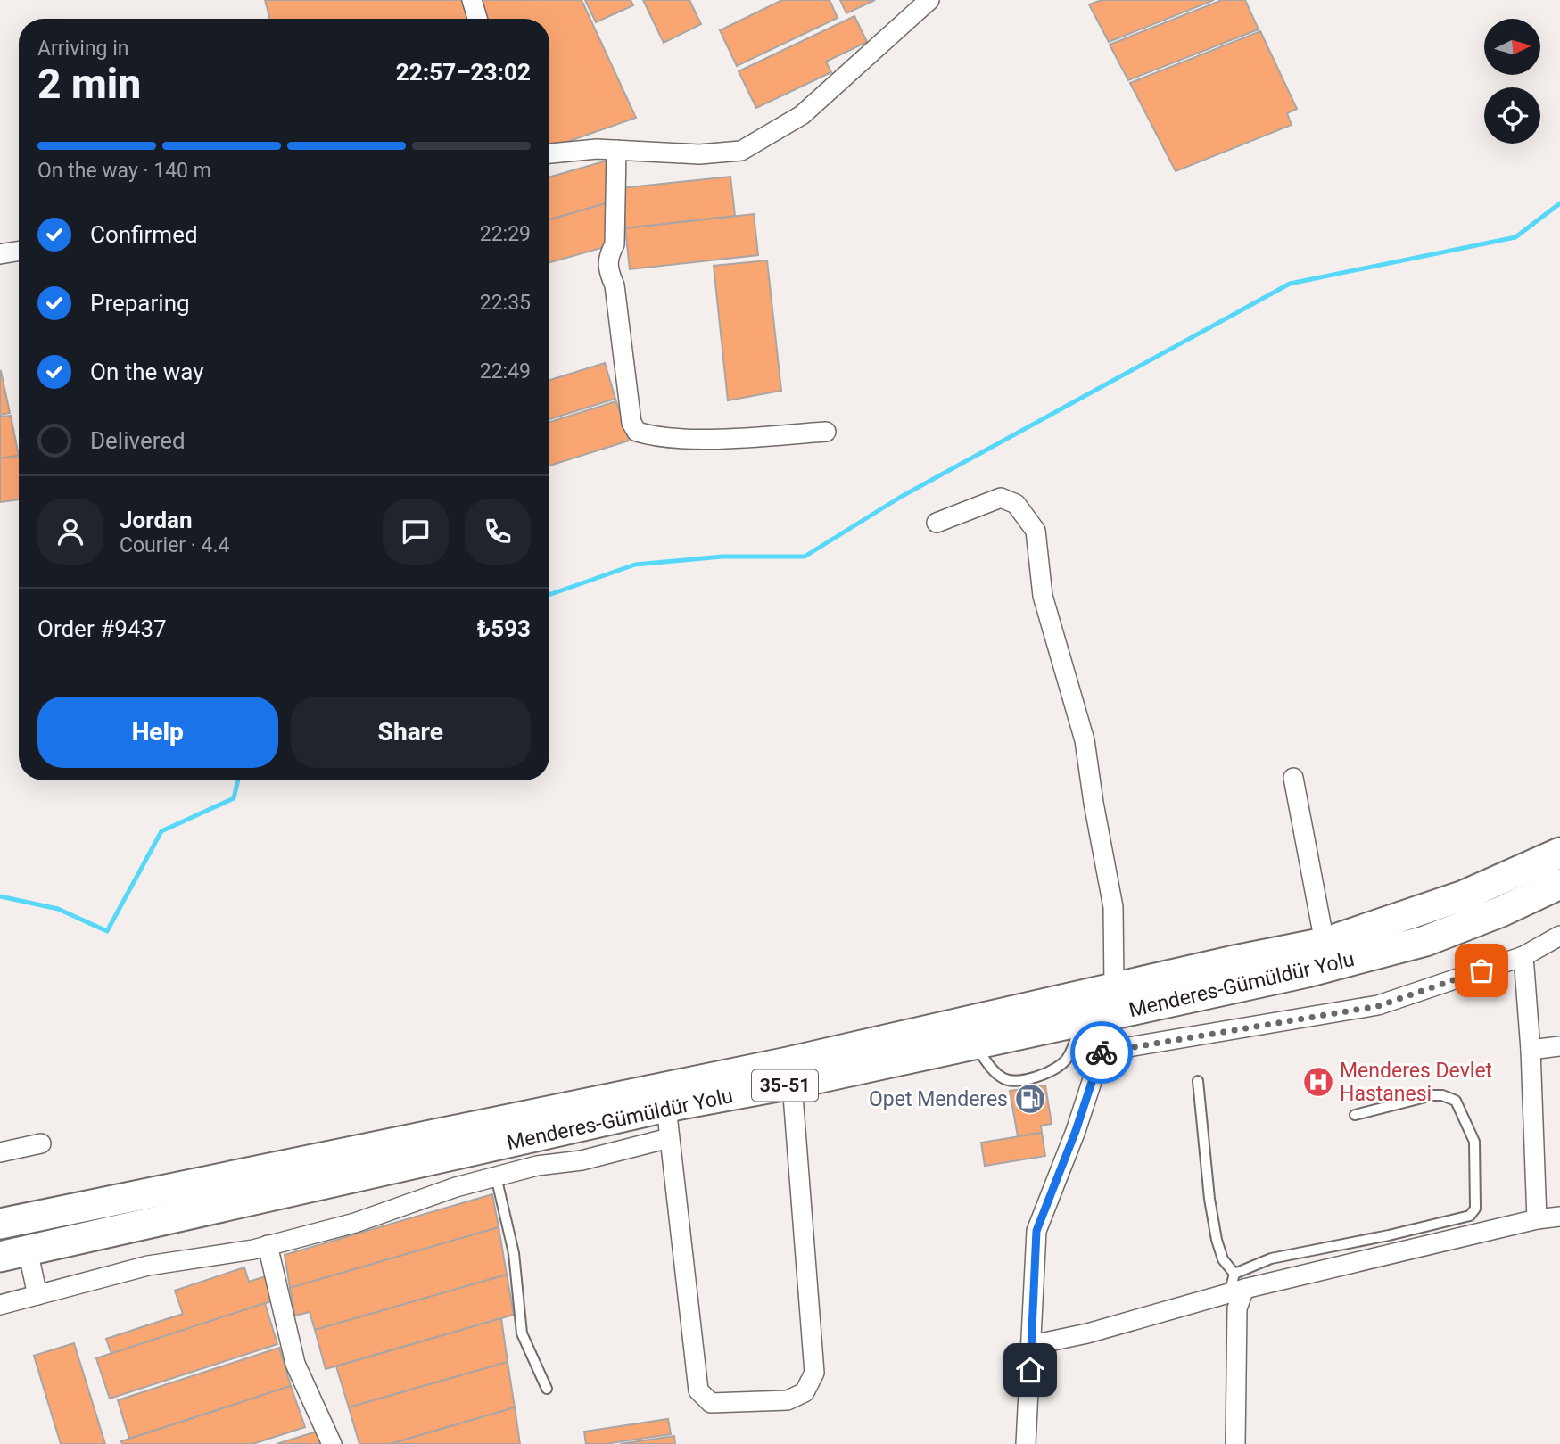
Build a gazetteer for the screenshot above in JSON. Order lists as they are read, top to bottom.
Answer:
{
  "streets": {
    "main road": ["Menderes-Gümüldür Yolu", "35-51"]
  },
  "places": {
    "hospital": ["Menderes Devlet Hastanesi"],
    "fuel station": ["Opet Menderes"]
  },
  "north": "right",
  "page": {
    "heading": ["2 min", "Arriving in", "22:57–23:02"],
    "panel": [
      "Jordan",
      "Courier · 4.4",
      "Order #9437",
      "₺593"
    ],
    "bar": "On the way · 140 m",
    "list": [
      ["Confirmed", "22:29"],
      ["Preparing", "22:35"],
      ["On the way", "22:49"],
      "Delivered"
    ],
    "buttons": ["Help", "Share"]
  }
}
